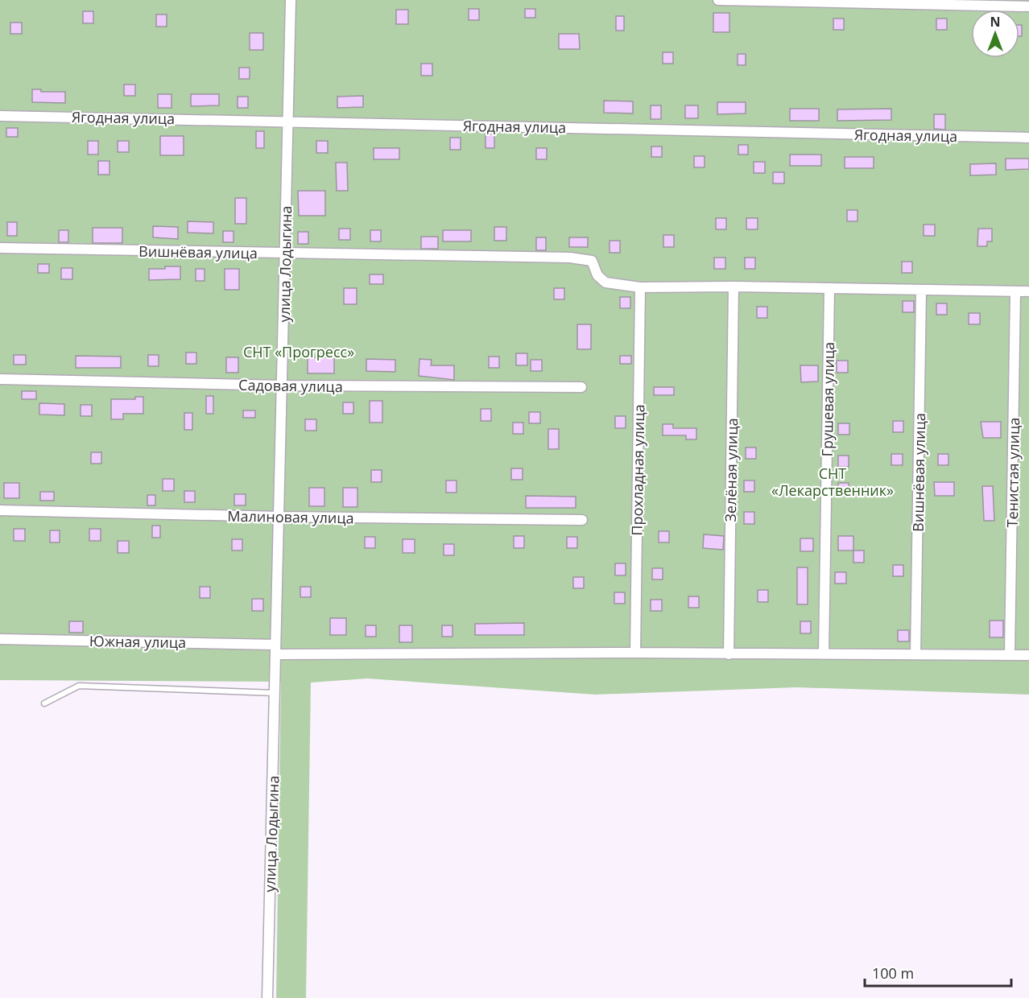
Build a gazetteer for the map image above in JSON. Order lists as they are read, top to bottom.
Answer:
{
  "streets": {
    "street": [
      "Ягодная улица",
      "Вишнёвая улица",
      "улица Лодыгина",
      "Садовая улица",
      "Грушевая улица",
      "Прохладная улица",
      "Зелёная улица",
      "Тенистая улица",
      "Малиновая улица",
      "Южная улица"
    ]
  },
  "crossings": [
    ["Ягодная улица", "улица Лодыгина"],
    ["Вишнёвая улица", "улица Лодыгина"],
    ["Вишнёвая улица", "Грушевая улица"],
    ["Вишнёвая улица", "Прохладная улица"],
    ["Вишнёвая улица", "Зелёная улица"],
    ["Вишнёвая улица", "Тенистая улица"],
    ["Вишнёвая улица", "Южная улица"],
    ["улица Лодыгина", "Садовая улица"],
    ["улица Лодыгина", "Малиновая улица"],
    ["улица Лодыгина", "Южная улица"],
    ["Грушевая улица", "Южная улица"],
    ["Прохладная улица", "Южная улица"],
    ["Зелёная улица", "Южная улица"],
    ["Тенистая улица", "Южная улица"]
  ],
  "parks": ["СНТ «Прогресс»", "СНТ «Лекарственник»"],
  "scale_bar": "100 m",
  "north": "top"
}
